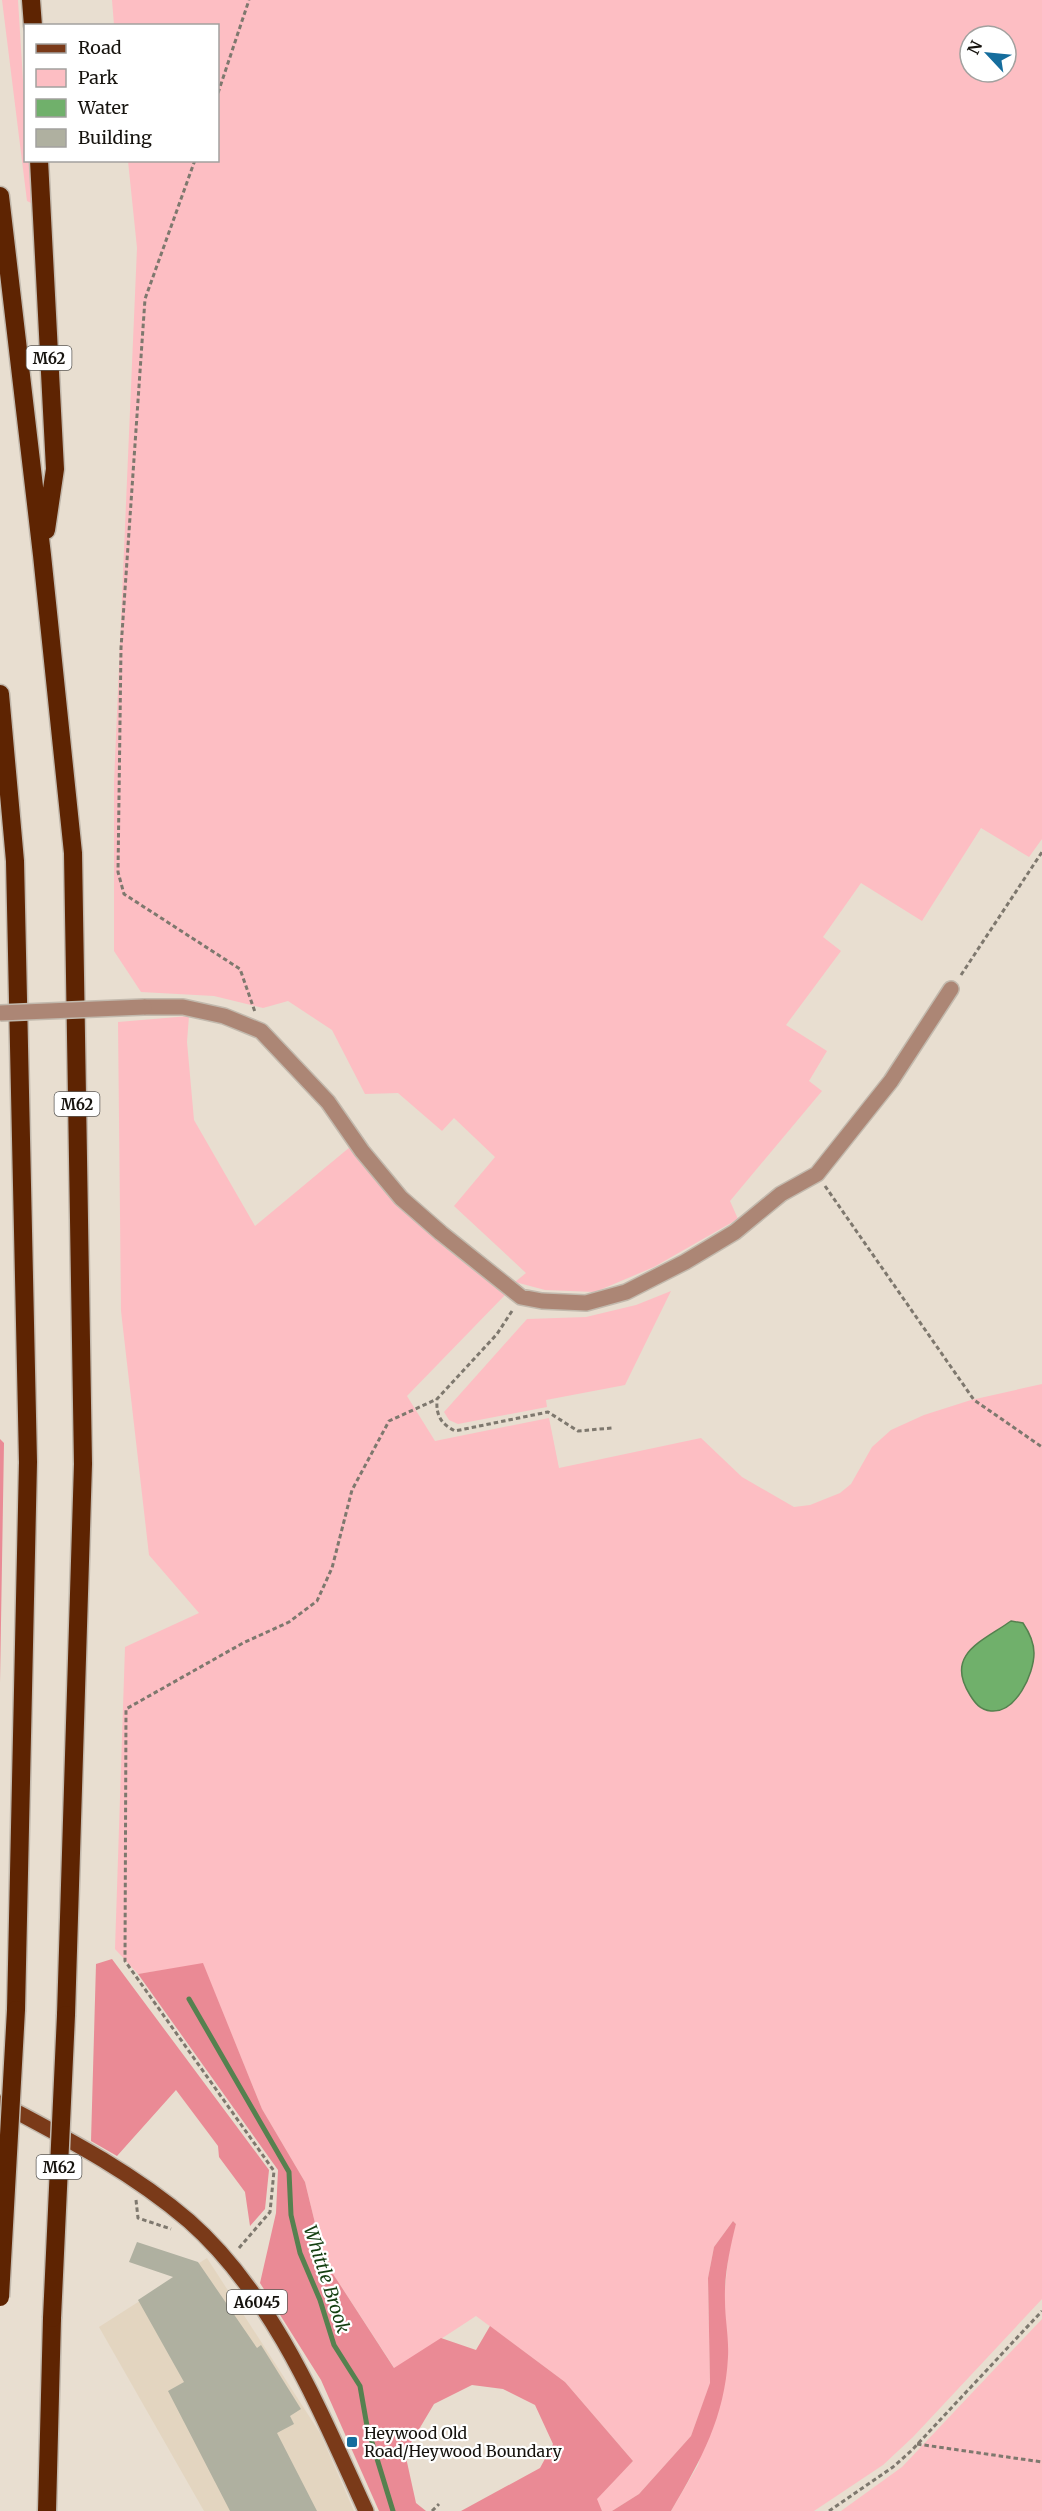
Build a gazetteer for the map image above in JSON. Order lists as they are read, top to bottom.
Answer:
{
  "streets": {
    "highway": ["M62"],
    "main road": ["A6045"]
  },
  "water": ["Whittle Brook"],
  "places": {
    "transit": ["Heywood Old Road/Heywood Boundary"]
  },
  "legend": [
    "Road",
    "Park",
    "Water",
    "Building"
  ],
  "north": "top left"
}
